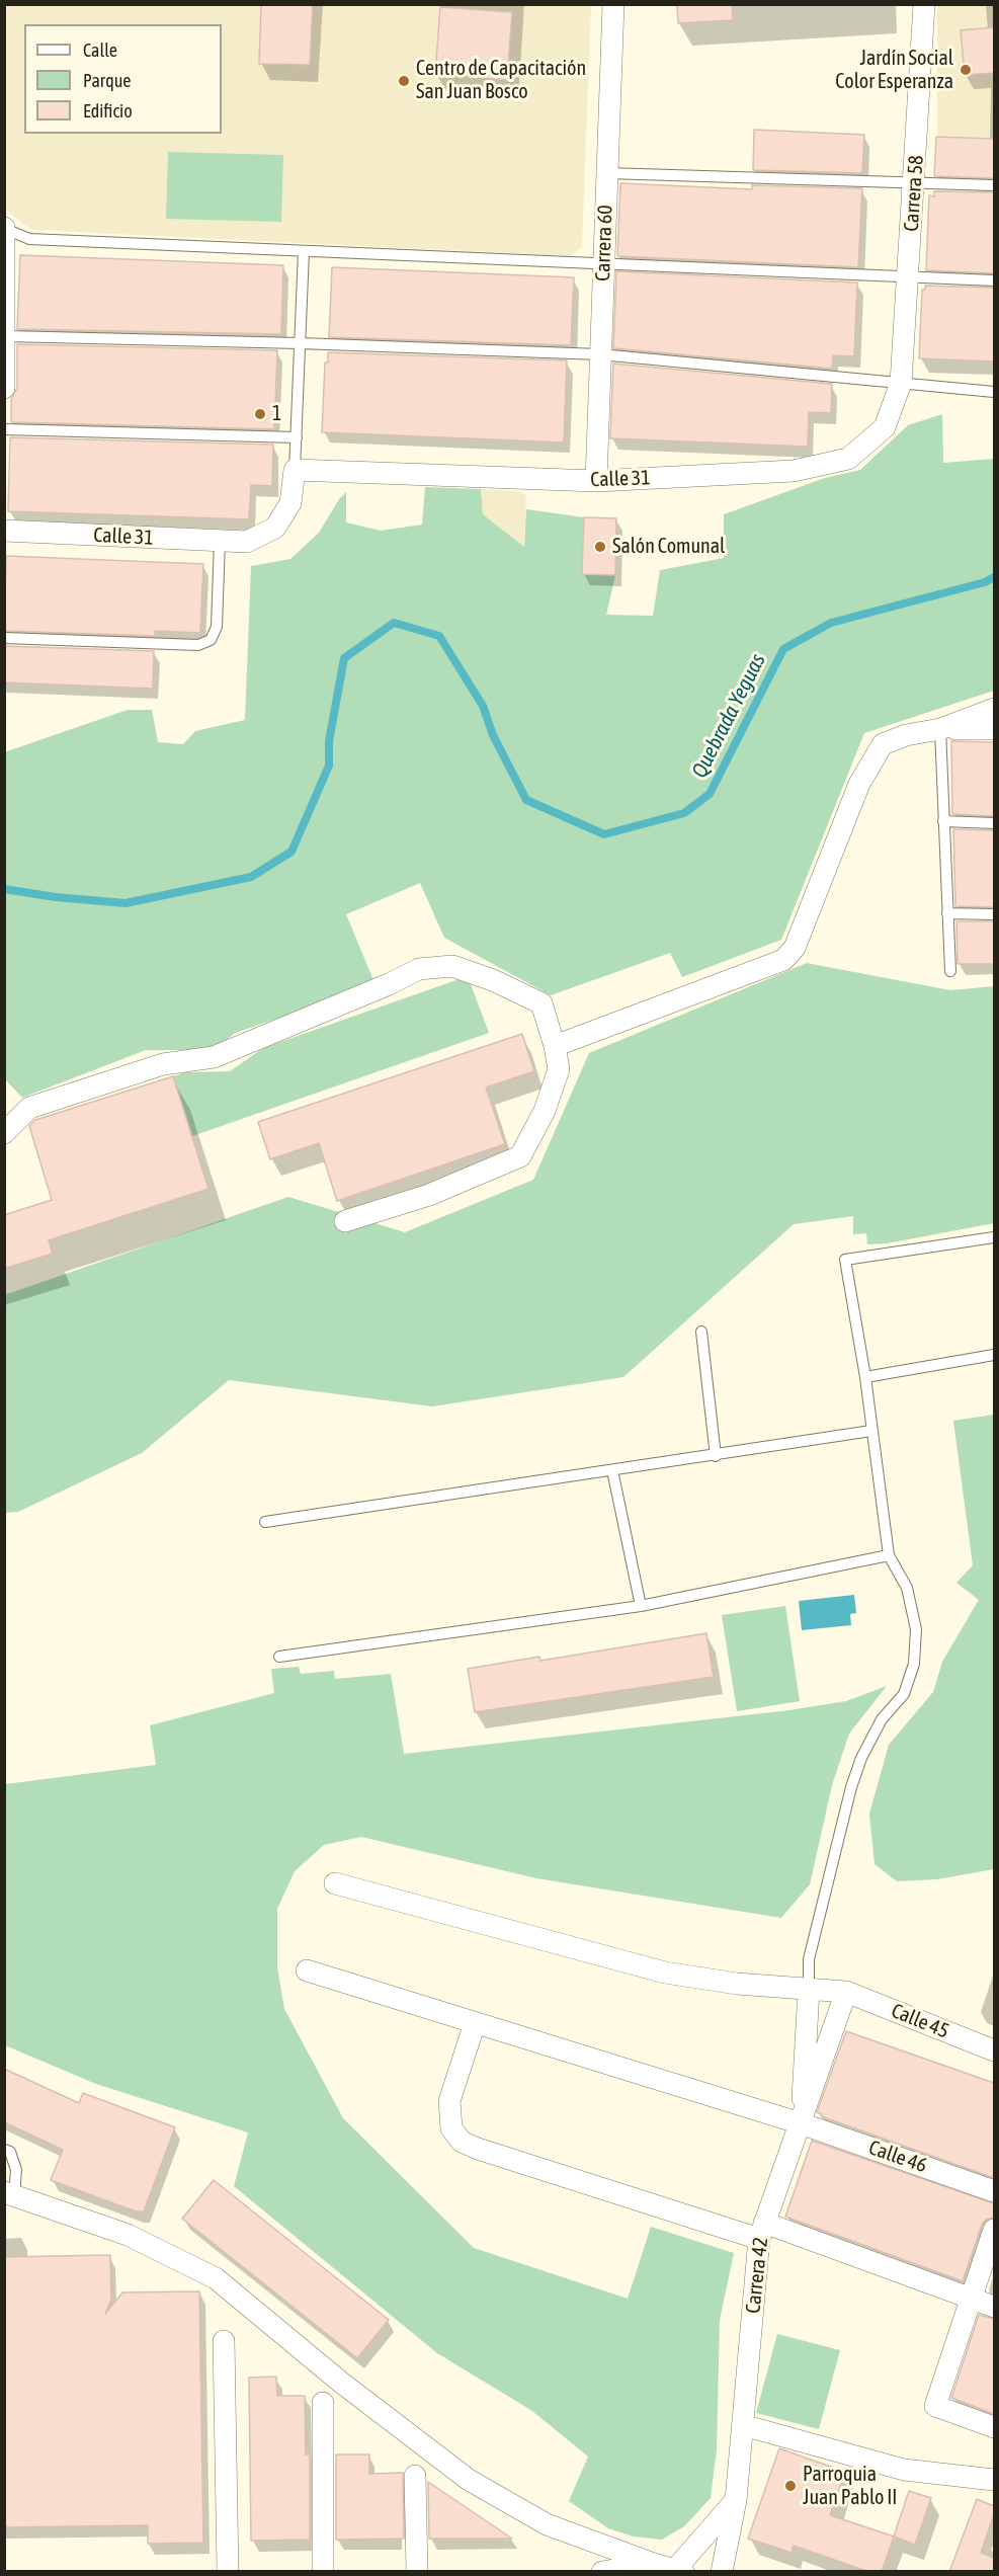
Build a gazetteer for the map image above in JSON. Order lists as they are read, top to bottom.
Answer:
{
  "streets": {
    "street": [
      "Carrera 58",
      "Carrera 60",
      "Calle 31",
      "Calle 45",
      "Calle 46",
      "Carrera 42"
    ]
  },
  "crossings": [
    ["Carrera 58", "Calle 31"],
    ["Carrera 60", "Calle 31"],
    ["Calle 45", "Carrera 42"],
    ["Calle 46", "Carrera 42"]
  ],
  "water": ["Quebrada Yeguas"],
  "places": [
    "Jardín Social Color Esperanza",
    "Centro de Capacitación San Juan Bosco",
    "1",
    "Salón Comunal",
    "Parroquia Juan Pablo II"
  ],
  "legend": ["Calle", "Parque", "Edificio"]
}
